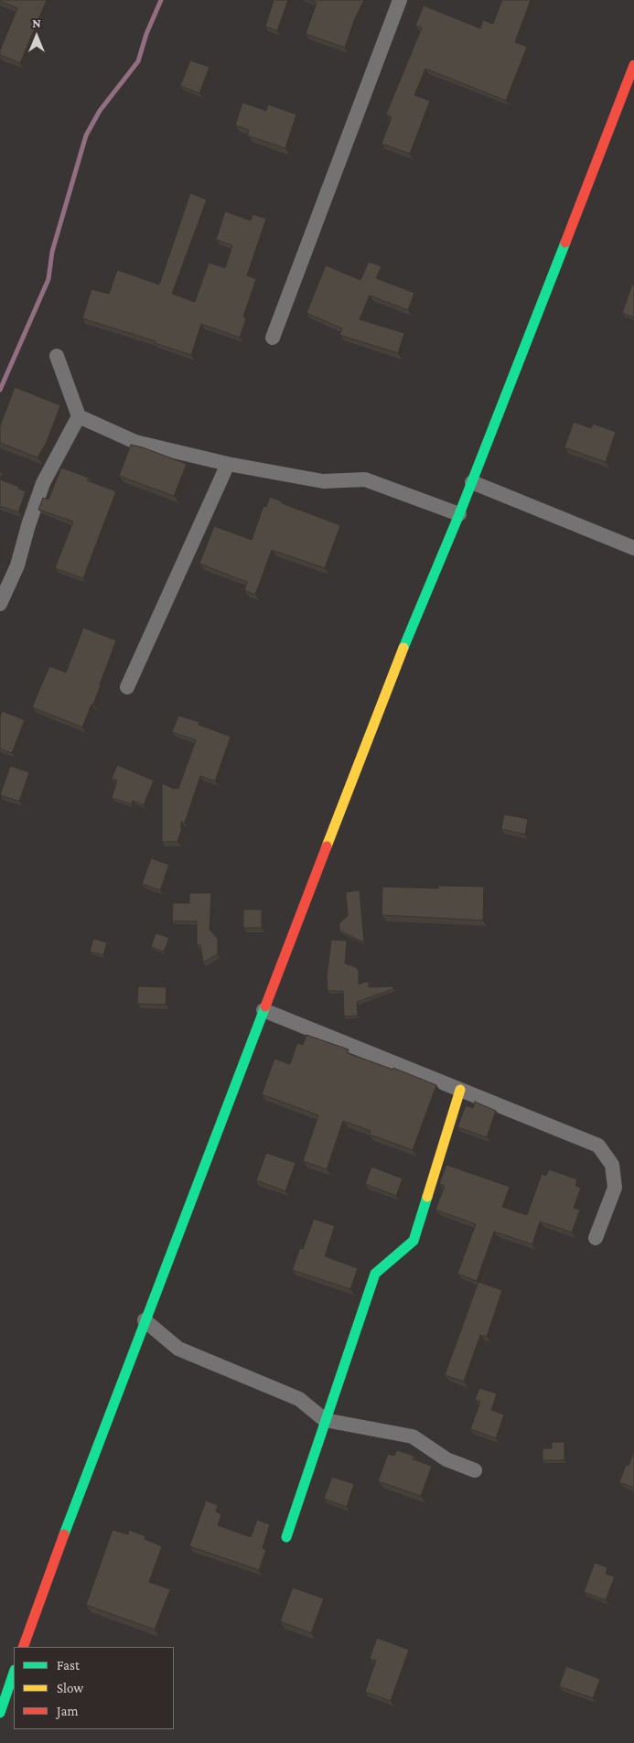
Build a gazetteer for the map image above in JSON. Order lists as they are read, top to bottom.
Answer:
{
  "legend": ["Fast", "Slow", "Jam"],
  "north": "top"
}
